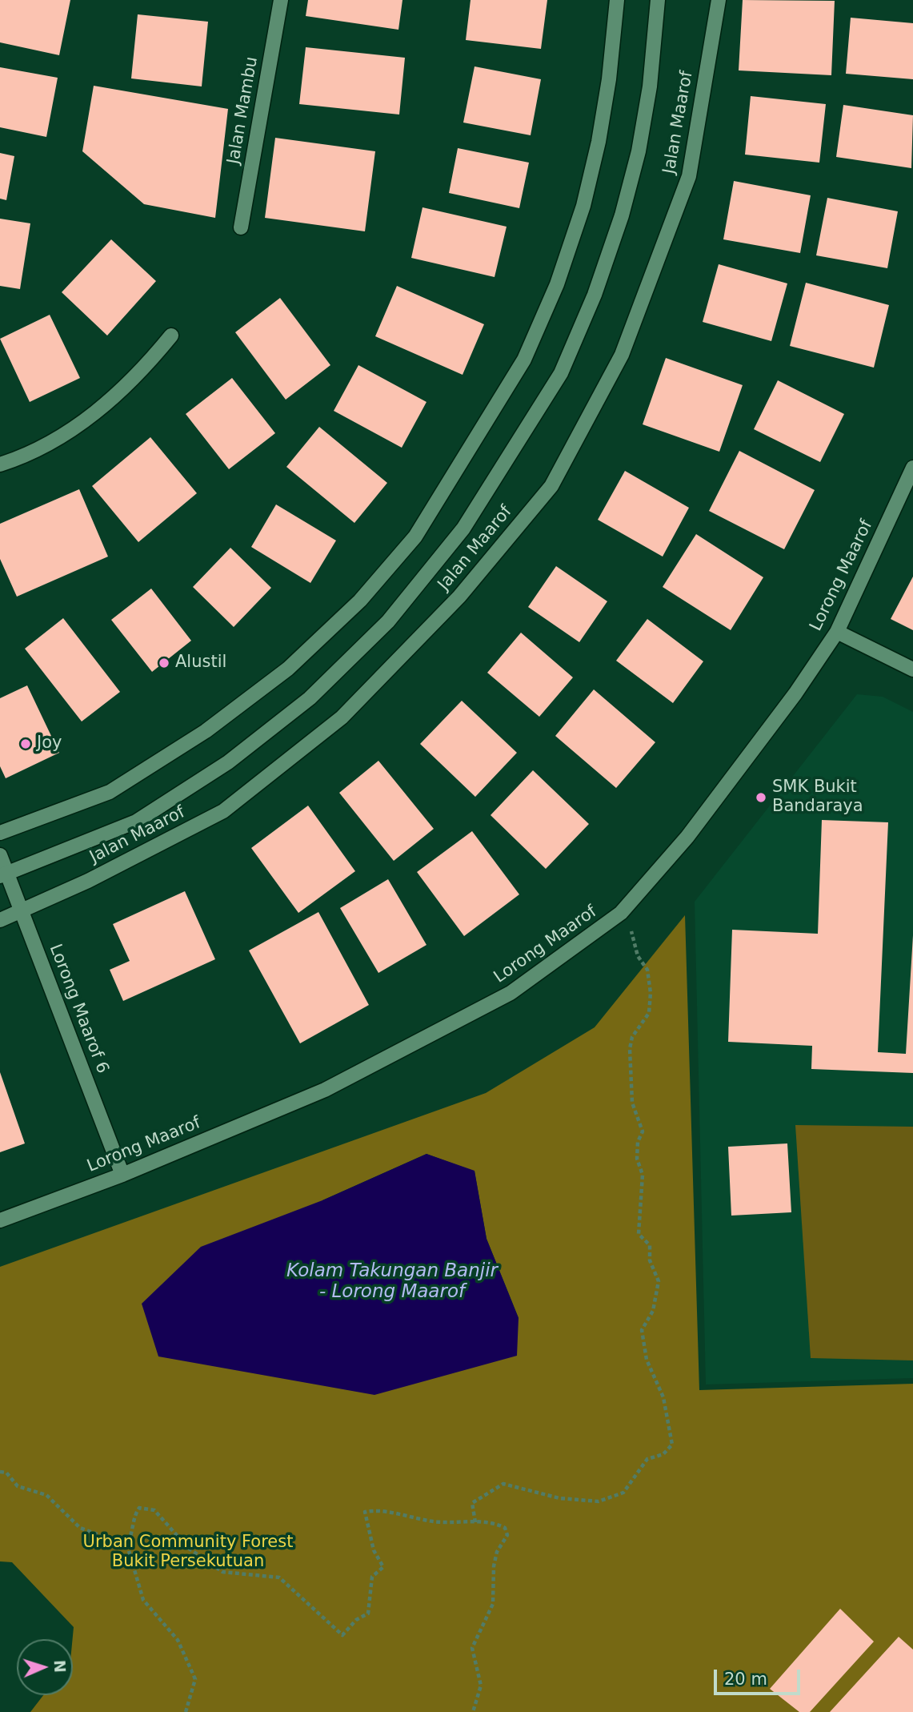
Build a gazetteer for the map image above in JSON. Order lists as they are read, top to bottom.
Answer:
{
  "streets": {
    "street": [
      "Jalan Mambu",
      "Jalan Maarof",
      "Lorong Maarof",
      "Lorong Maarof 6"
    ]
  },
  "crossings": [
    ["Jalan Maarof", "Lorong Maarof 6"],
    ["Lorong Maarof", "Lorong Maarof 6"]
  ],
  "water": ["Kolam Takungan Banjir - Lorong Maarof"],
  "parks": ["Urban Community Forest Bukit Persekutuan"],
  "places": ["Alustil", "Joy", "SMK Bukit Bandaraya"],
  "scale_bar": "20 m",
  "north": "right"
}
